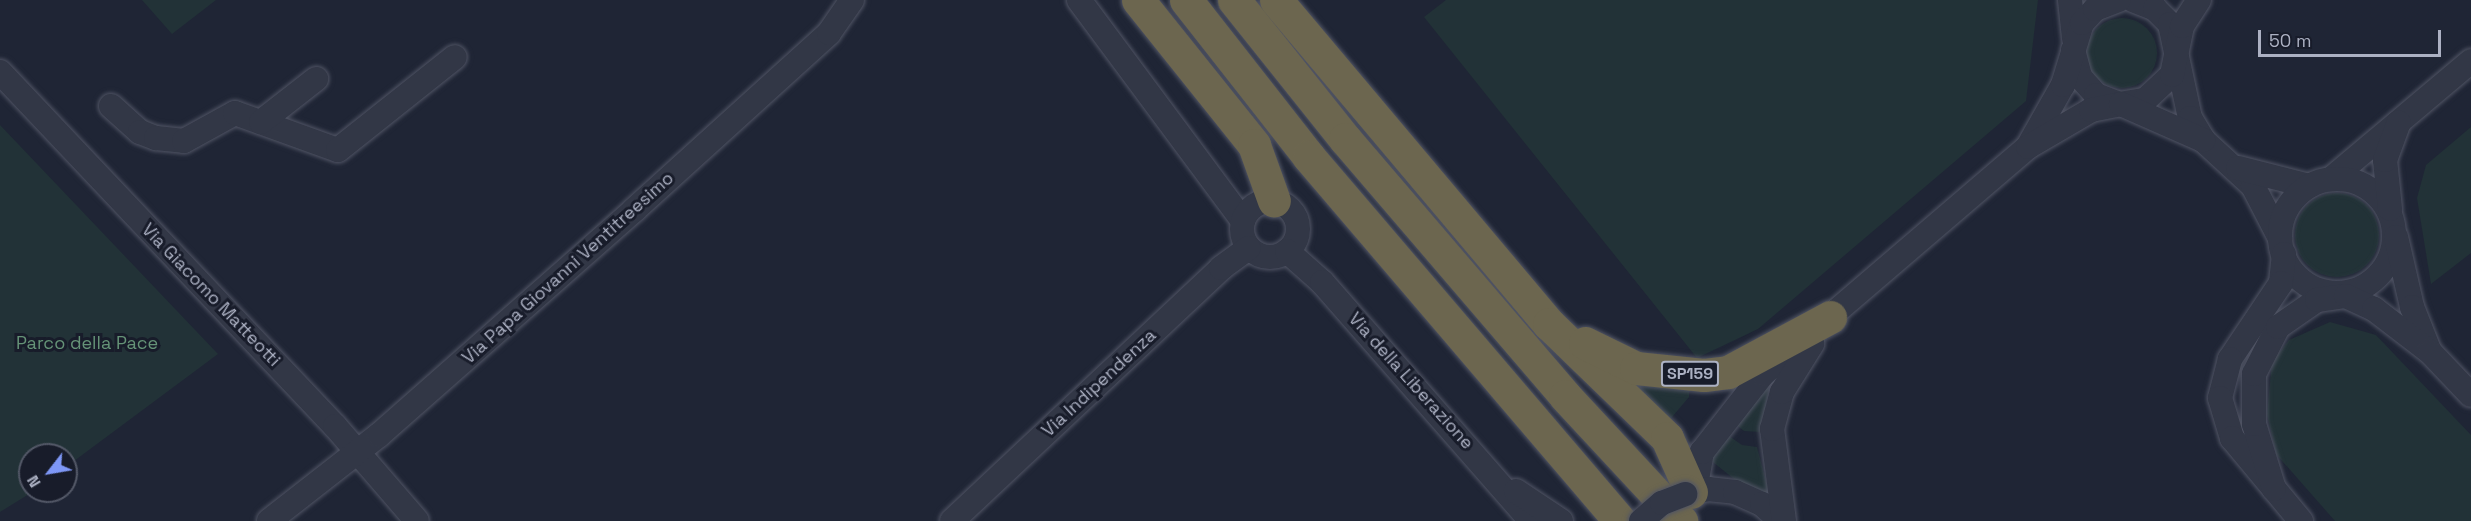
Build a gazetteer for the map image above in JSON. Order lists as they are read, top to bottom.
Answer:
{
  "streets": {
    "highway": ["SP159"],
    "street": [
      "Via Papa Giovanni Ventitreesimo",
      "Via Giacomo Matteotti",
      "Via della Liberazione",
      "Via Indipendenza"
    ]
  },
  "crossings": [
    ["Via Papa Giovanni Ventitreesimo", "Via Giacomo Matteotti"],
    ["Via della Liberazione", "Via Indipendenza"]
  ],
  "parks": ["Parco della Pace"],
  "scale_bar": "50 m",
  "north": "bottom left"
}
